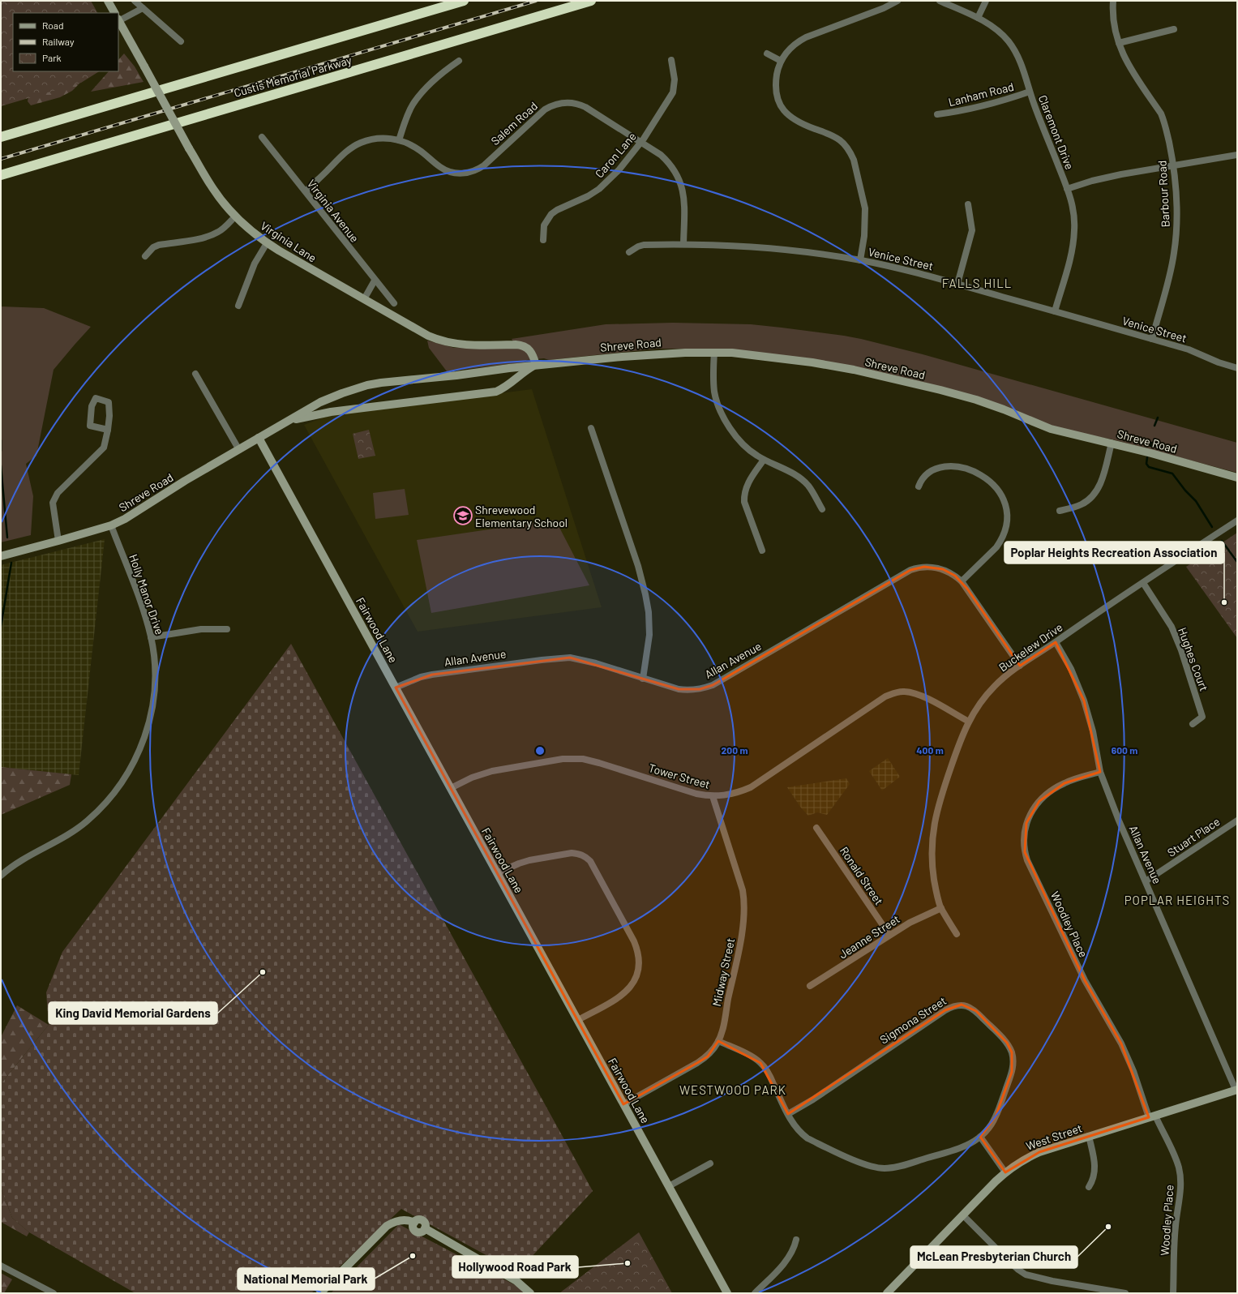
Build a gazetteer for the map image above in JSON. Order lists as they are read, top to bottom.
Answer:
{
  "streets": {
    "highway": ["Custis Memorial Parkway"],
    "main road": [
      "Virginia Lane",
      "Shreve Road",
      "Fairwood Lane",
      "West Street"
    ],
    "street": [
      "Lanham Road",
      "Salem Road",
      "Claremont Drive",
      "Caron Lane",
      "Barbour Road",
      "Virginia Avenue",
      "Venice Street",
      "Holly Manor Drive",
      "Buckelew Drive",
      "Allan Avenue",
      "Hughes Court",
      "Tower Street",
      "Stuart Place",
      "Ronald Street",
      "Woodley Place",
      "Jeanne Street",
      "Midway Street",
      "Sigmona Street"
    ]
  },
  "crossings": [
    ["Lanham Road", "Claremont Drive"],
    ["Salem Road", "Caron Lane"],
    ["Salem Road", "Virginia Avenue"],
    ["Salem Road", "Venice Street"],
    ["Claremont Drive", "Venice Street"],
    ["Barbour Road", "Venice Street"],
    ["Virginia Lane", "Shreve Road"],
    ["Shreve Road", "Holly Manor Drive"],
    ["Shreve Road", "Fairwood Lane"],
    ["Fairwood Lane", "Allan Avenue"],
    ["Fairwood Lane", "Tower Street"],
    ["Fairwood Lane", "Midway Street"],
    ["Buckelew Drive", "Allan Avenue"],
    ["Buckelew Drive", "Hughes Court"],
    ["Buckelew Drive", "Tower Street"],
    ["Buckelew Drive", "Jeanne Street"],
    ["Allan Avenue", "Stuart Place"],
    ["Allan Avenue", "Woodley Place"],
    ["Allan Avenue", "West Street"],
    ["Tower Street", "Midway Street"],
    ["Ronald Street", "Jeanne Street"],
    ["Woodley Place", "West Street"],
    ["Midway Street", "Sigmona Street"]
  ],
  "districts": ["FALLS HILL", "POPLAR HEIGHTS", "WESTWOOD PARK"],
  "places": {
    "school or university": ["Shrevewood Elementary School"],
    "other": [
      "Poplar Heights Recreation Association",
      "King David Memorial Gardens",
      "McLean Presbyterian Church",
      "National Memorial Park",
      "Hollywood Road Park"
    ]
  },
  "legend": ["Road", "Railway", "Park"],
  "rings": ["200 m", "400 m", "600 m"]
}
